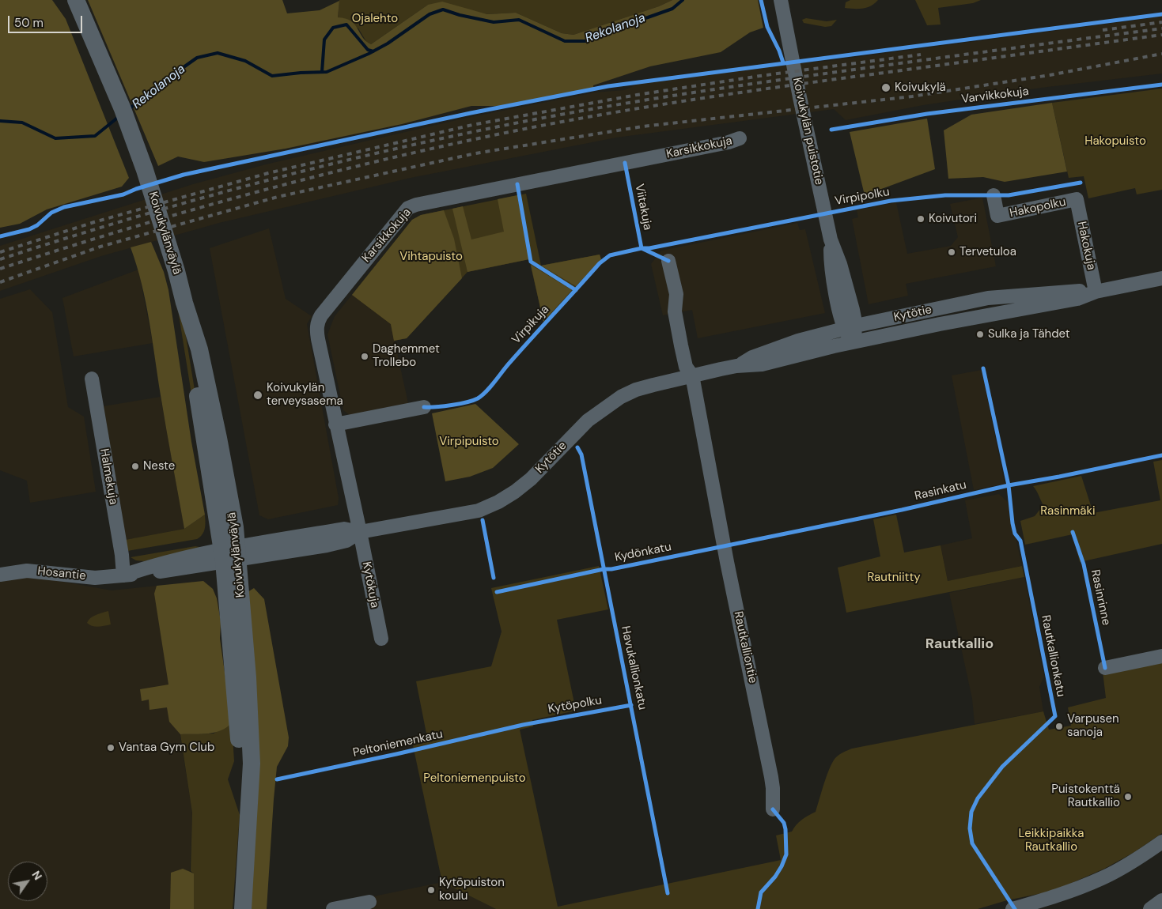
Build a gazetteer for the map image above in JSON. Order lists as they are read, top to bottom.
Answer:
{
  "streets": {
    "main road": ["Koivukylänväylä"],
    "street": [
      "Koivukylän puistotie",
      "Karsikkokuja",
      "Hakopolku",
      "Hakokuja",
      "Kytötie",
      "Halmekuja",
      "Hosantie",
      "Kytökuja",
      "Rautkalliontie"
    ],
    "cycle path": [
      "Varvikkokuja",
      "Virpipolku",
      "Viitakuja",
      "Rasinkatu",
      "Rasinrinne",
      "Rautkallionkatu",
      "Havukallionkatu"
    ]
  },
  "crossings": [
    ["Koivukylän puistotie", "Kytötie"],
    ["Karsikkokuja", "Kytötie"],
    ["Karsikkokuja", "Kytökuja"],
    ["Hakopolku", "Hakokuja"],
    ["Koivukylänväylä", "Kytötie"],
    ["Koivukylänväylä", "Hosantie"],
    ["Hakokuja", "Kytötie"],
    ["Kytötie", "Hosantie"],
    ["Kytötie", "Kytökuja"],
    ["Kytötie", "Rautkalliontie"],
    ["Halmekuja", "Hosantie"]
  ],
  "districts": ["Rautkallio"],
  "water": ["Rekolanoja"],
  "parks": [
    "Ojalehto",
    "Hakopuisto",
    "Vihtapuisto",
    "Virpipuisto",
    "Rasinmäki",
    "Rautniitty",
    "Peltoniemenpuisto",
    "Leikkipaikka Rautkallio"
  ],
  "places": [
    "Koivukylä",
    "Koivutori",
    "Tervetuloa",
    "Sulka ja Tähdet",
    "Daghemmet Trollebo",
    "Koivukylän terveysasema",
    "Neste",
    "Varpusen sanoja",
    "Vantaa Gym Club",
    "Puistokenttä Rautkallio",
    "Kytöpuiston koulu"
  ],
  "scale_bar": "50 m",
  "north": "top right"
}
